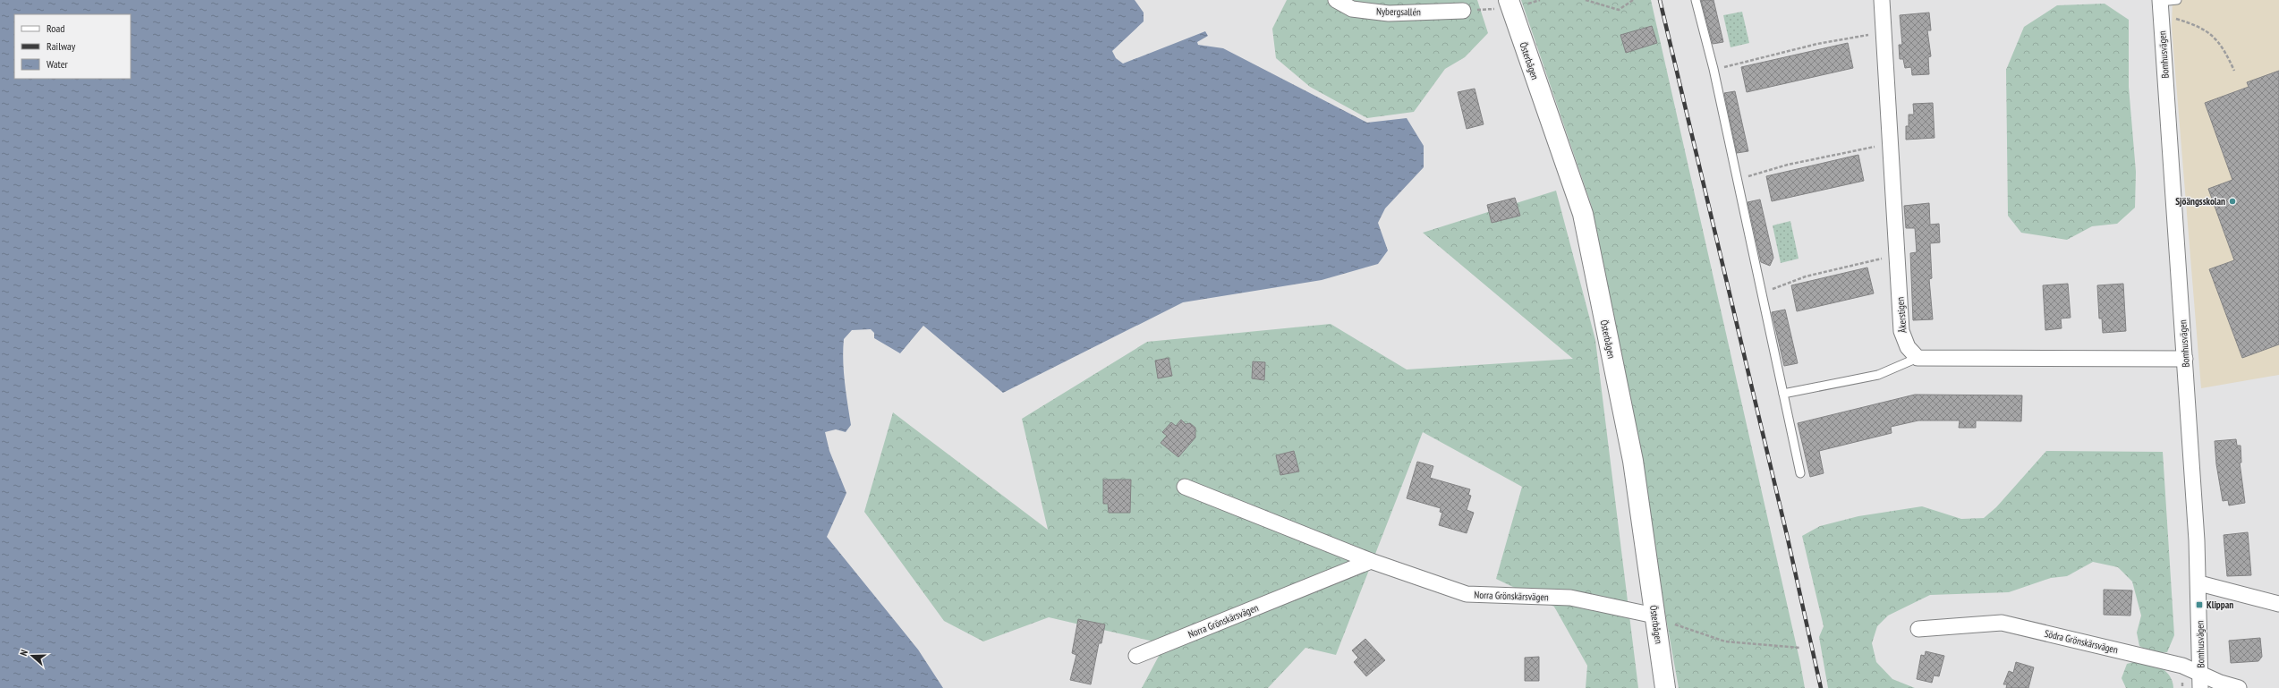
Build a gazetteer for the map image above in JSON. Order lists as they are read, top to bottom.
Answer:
{
  "streets": {
    "main road": ["Österbågen"],
    "street": [
      "Nybergsallén",
      "Bomhusvägen",
      "Åkerstigen",
      "Norra Grönskärsvägen",
      "Södra Grönskärsvägen"
    ]
  },
  "crossings": [
    ["Bomhusvägen", "Södra Grönskärsvägen"],
    ["Österbågen", "Norra Grönskärsvägen"]
  ],
  "places": {
    "other": ["Sjöängsskolan"],
    "transit": ["Klippan"]
  },
  "legend": ["Road", "Railway", "Water"],
  "north": "left"
}
